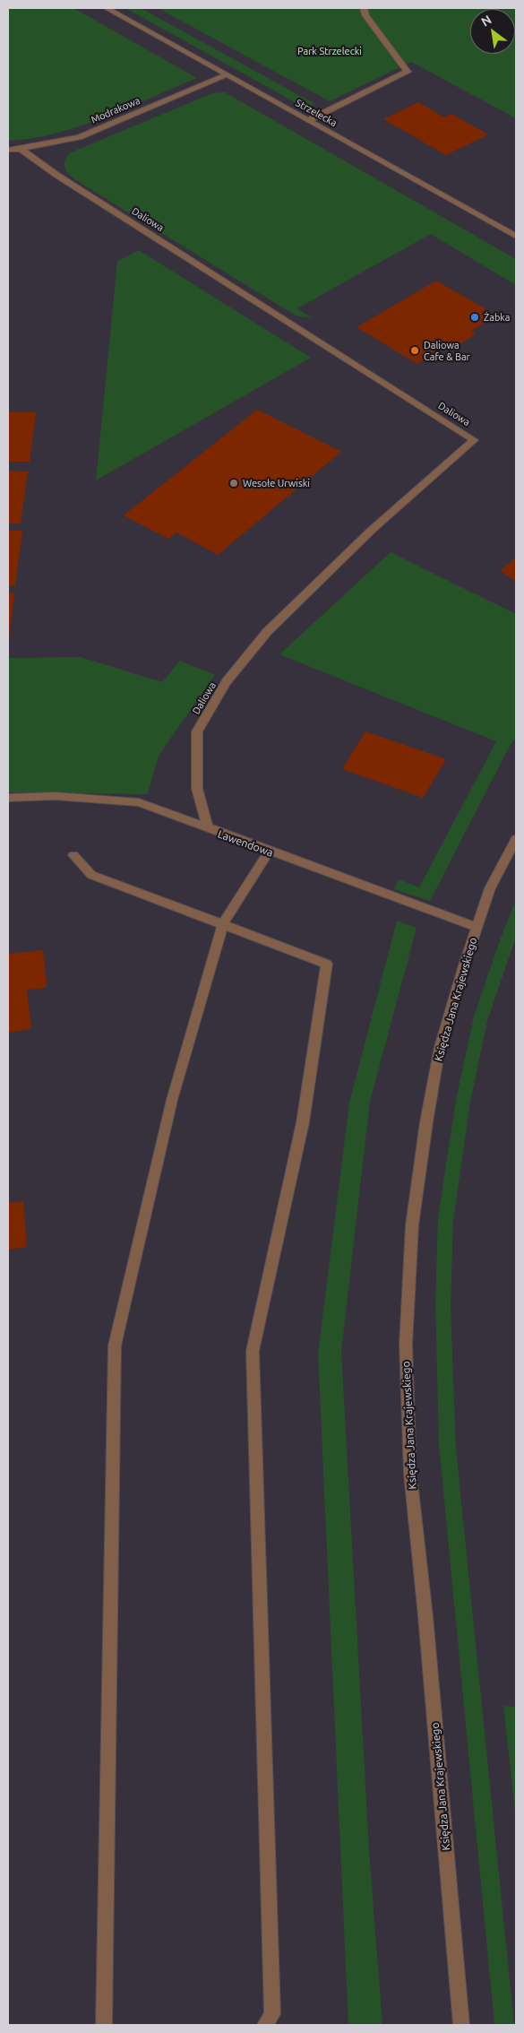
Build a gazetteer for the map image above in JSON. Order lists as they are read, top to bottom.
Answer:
{
  "streets": {
    "street": [
      "Modrakowa",
      "Strzelecka",
      "Daliowa",
      "Lawendowa",
      "Księdza Jana Krajewskiego"
    ]
  },
  "crossings": [
    ["Modrakowa", "Strzelecka"],
    ["Modrakowa", "Daliowa"],
    ["Daliowa", "Lawendowa"],
    ["Lawendowa", "Księdza Jana Krajewskiego"]
  ],
  "parks": ["Park Strzelecki"],
  "places": ["Żabka", "Daliowa Cafe & Bar", "Wesołe Urwiski"],
  "north": "top left"
}
